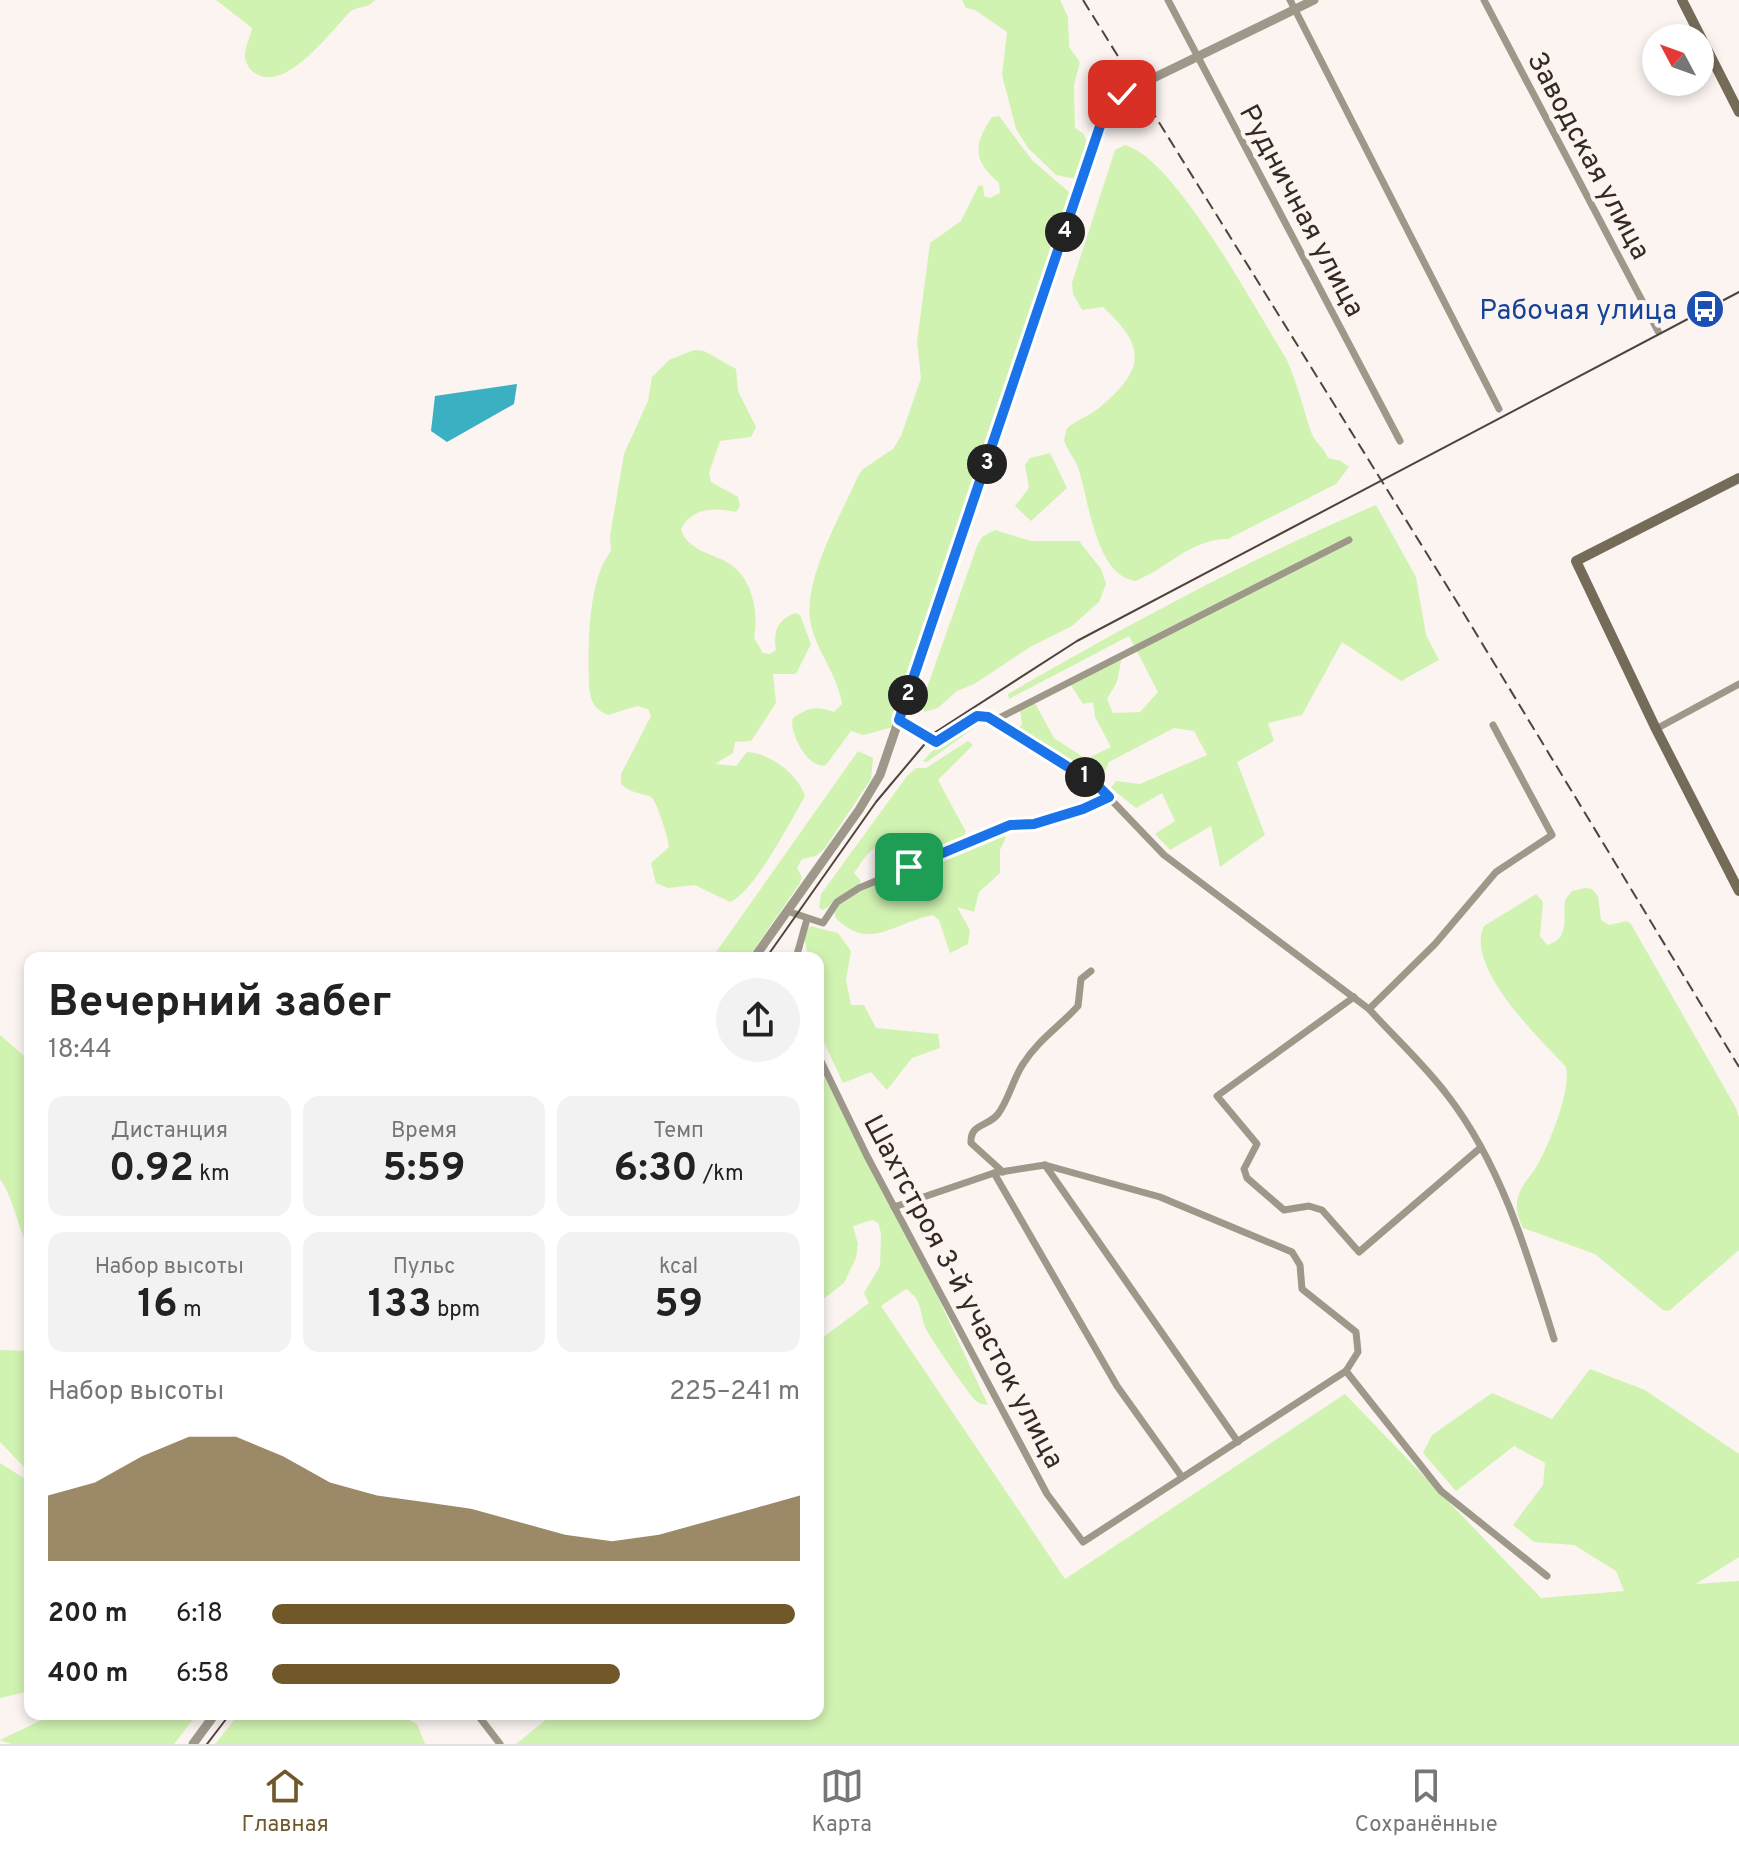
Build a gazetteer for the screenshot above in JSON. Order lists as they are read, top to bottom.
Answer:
{
  "streets": {
    "street": ["Заводская улица", "Рудничная улица", "Шахтстроя 3-й участок улица"]
  },
  "places": {
    "bus stop": ["Рабочая улица"]
  },
  "north": "top left",
  "page": {
    "pins": [
      "4",
      "3",
      "2",
      "1"
    ],
    "heading": ["Вечерний забег", "18:44"],
    "stats": [
      ["Дистанция", "0.92 km"],
      ["Время", "5:59"],
      ["Темп", "6:30 /km"],
      ["Набор высоты", "16 m"],
      ["Пульс", "133 bpm"],
      ["kcal", "59"]
    ],
    "chart": ["Набор высоты", "225–241 m"],
    "list": [
      {
        "name": "200 m",
        "note": "6:18"
      },
      {
        "name": "400 m",
        "note": "6:58"
      }
    ],
    "tabs": ["Главная", "Карта", "Сохранённые"]
  }
}
